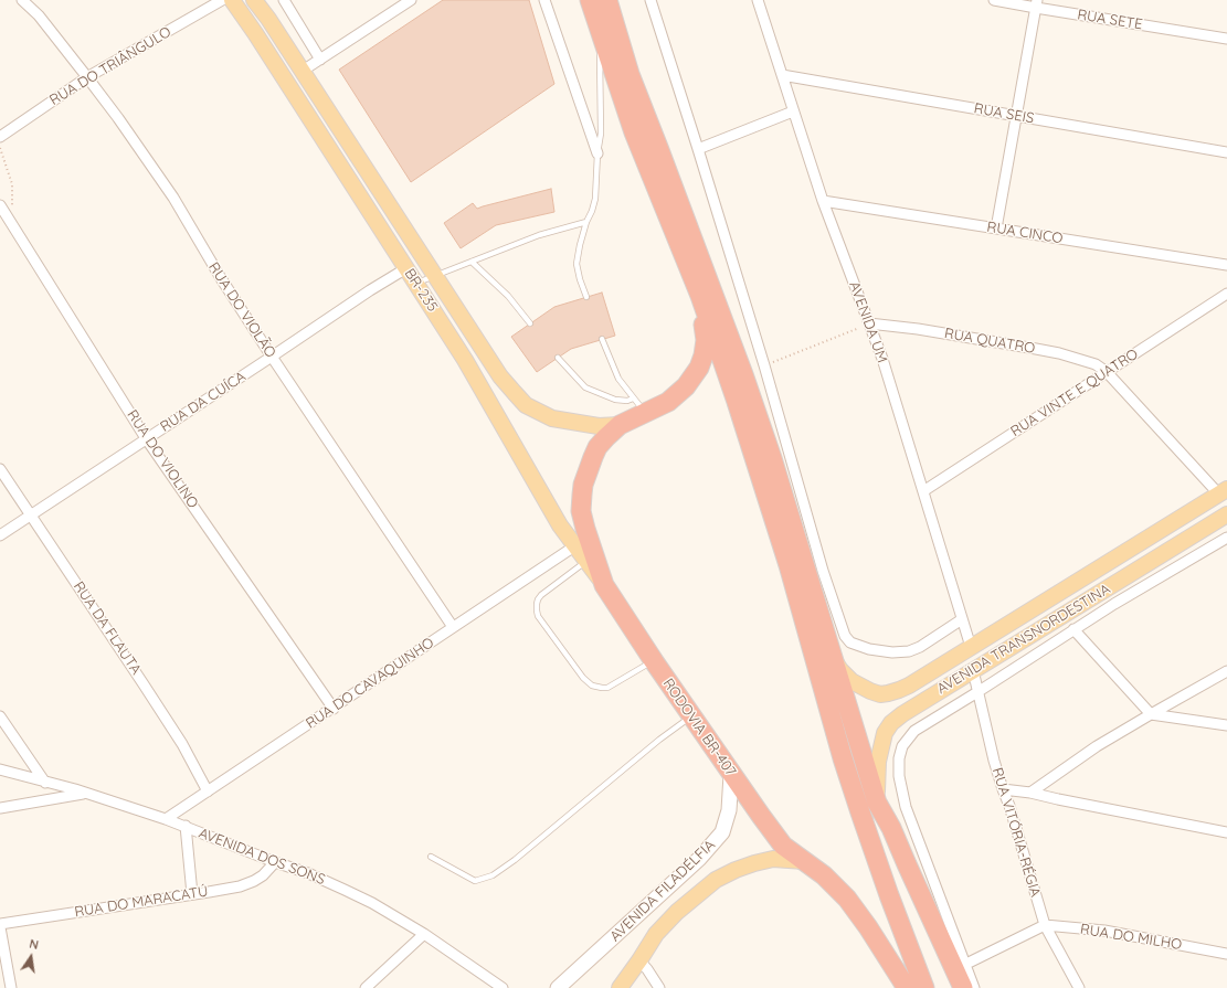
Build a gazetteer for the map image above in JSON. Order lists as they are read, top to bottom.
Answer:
{
  "streets": {
    "highway": ["RODOVIA BR-407"],
    "main road": ["BR-235", "AVENIDA TRANSNORDESTINA"],
    "street": [
      "RUA SETE",
      "RUA DO TRIÂNGULO",
      "RUA SEIS",
      "RUA CINCO",
      "RUA DO VIOLÃO",
      "AVENIDA UM",
      "RUA QUATRO",
      "RUA VINTE E QUATRO",
      "RUA DA CUÍCA",
      "RUA DO VIOLINO",
      "RUA DA FLAUTA",
      "RUA DO CAVAQUINHO",
      "RUA VITÓRIA-RÉGIA",
      "AVENIDA DOS SONS",
      "AVENIDA FILADÉLFIA",
      "RUA DO MARACATÚ",
      "RUA DO MILHO"
    ]
  },
  "crossings": [
    ["RUA DO TRIÂNGULO", "RUA DO VIOLÃO"],
    ["RUA SEIS", "AVENIDA UM"],
    ["RUA CINCO", "AVENIDA UM"],
    ["BR-235", "RUA DA CUÍCA"],
    ["BR-235", "RUA DO CAVAQUINHO"],
    ["BR-235", "RODOVIA BR-407"],
    ["RUA DO VIOLÃO", "RUA DA CUÍCA"],
    ["RUA DO VIOLÃO", "RUA DO CAVAQUINHO"],
    ["AVENIDA UM", "RUA QUATRO"],
    ["AVENIDA UM", "RUA VINTE E QUATRO"],
    ["AVENIDA UM", "AVENIDA TRANSNORDESTINA"],
    ["RUA QUATRO", "RUA VINTE E QUATRO"],
    ["RUA QUATRO", "AVENIDA TRANSNORDESTINA"],
    ["RUA DA CUÍCA", "RUA DO VIOLINO"],
    ["RUA DA CUÍCA", "RUA DA FLAUTA"],
    ["RUA DO VIOLINO", "RUA DO CAVAQUINHO"],
    ["RUA DA FLAUTA", "RUA DO CAVAQUINHO"],
    ["AVENIDA TRANSNORDESTINA", "RUA VITÓRIA-RÉGIA"],
    ["RUA DO CAVAQUINHO", "AVENIDA DOS SONS"],
    ["RODOVIA BR-407", "AVENIDA FILADÉLFIA"],
    ["RUA VITÓRIA-RÉGIA", "RUA DO MILHO"],
    ["AVENIDA DOS SONS", "RUA DO MARACATÚ"]
  ],
  "north": "top"
}
